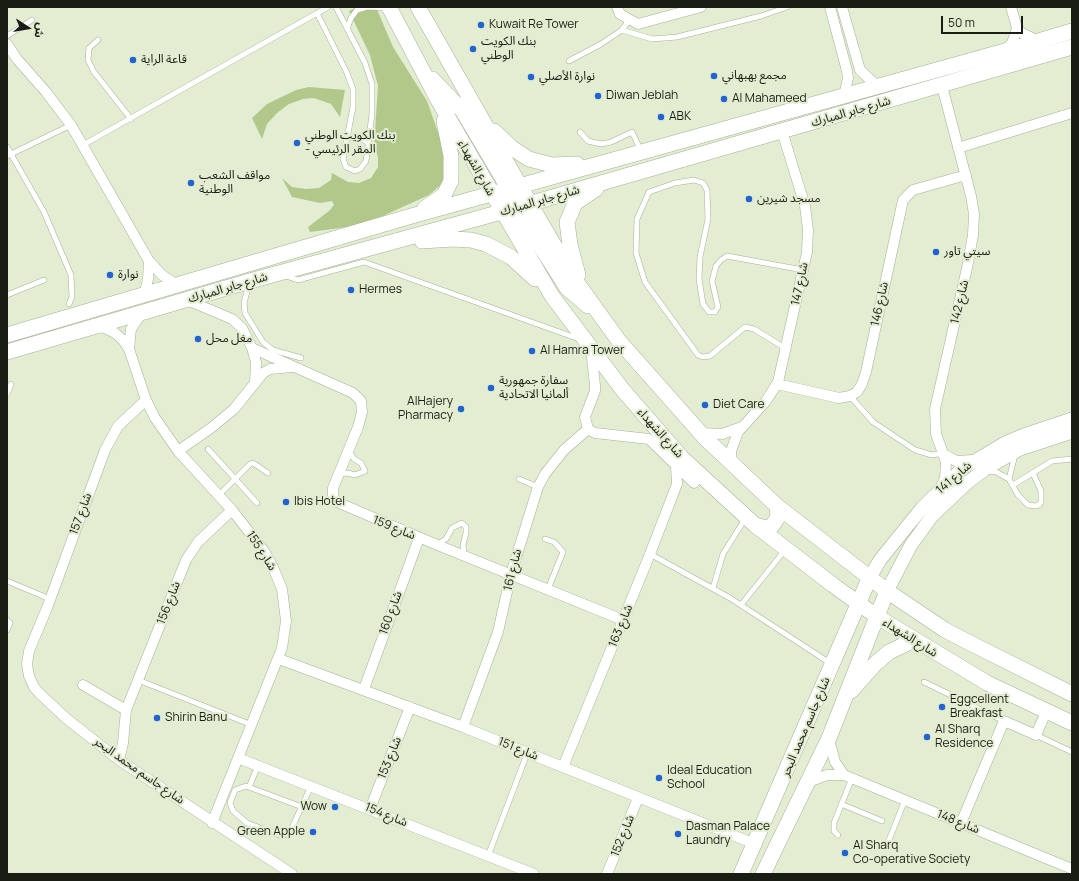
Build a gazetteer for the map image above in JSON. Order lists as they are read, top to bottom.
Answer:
{
  "streets": {
    "main road": ["شارع جابر المبارك", "شارع الشهداء", "شارع جاسم محمد البحر"],
    "street": [
      "شارع 147",
      "شارع 142",
      "شارع 146",
      "شارع 141",
      "شارع 157",
      "شارع 159",
      "شارع 155",
      "شارع 161",
      "شارع 156",
      "شارع 160",
      "شارع 163",
      "شارع 151",
      "شارع 153",
      "شارع 154",
      "شارع 148",
      "شارع 152"
    ]
  },
  "crossings": [
    ["شارع جابر المبارك", "شارع الشهداء"],
    ["شارع جابر المبارك", "شارع 147"],
    ["شارع جابر المبارك", "شارع 142"],
    ["شارع جابر المبارك", "شارع 157"],
    ["شارع جابر المبارك", "شارع 159"],
    ["شارع جابر المبارك", "شارع 155"],
    ["شارع الشهداء", "شارع جاسم محمد البحر"],
    ["شارع 142", "شارع 146"],
    ["شارع 142", "شارع 141"],
    ["شارع 141", "شارع جاسم محمد البحر"],
    ["شارع 157", "شارع 159"],
    ["شارع 157", "شارع 155"],
    ["شارع 157", "شارع جاسم محمد البحر"],
    ["شارع 159", "شارع 155"],
    ["شارع 159", "شارع 161"],
    ["شارع 159", "شارع 160"],
    ["شارع 159", "شارع 163"],
    ["شارع 155", "شارع 156"],
    ["شارع 155", "شارع جاسم محمد البحر"],
    ["شارع 155", "شارع 151"],
    ["شارع 155", "شارع 154"],
    ["شارع 161", "شارع 151"],
    ["شارع 156", "شارع جاسم محمد البحر"],
    ["شارع 160", "شارع 151"],
    ["شارع 163", "شارع 151"],
    ["شارع جاسم محمد البحر", "شارع 151"],
    ["شارع جاسم محمد البحر", "شارع 148"],
    ["شارع 151", "شارع 153"],
    ["شارع 151", "شارع 152"],
    ["شارع 153", "شارع 154"]
  ],
  "places": [
    "Kuwait Re Tower",
    "بنك الكويت الوطني",
    "قاعة الراية",
    "مجمع بهبهاني",
    "نوارة الأصلي",
    "Diwan Jeblah",
    "Al Mahameed",
    "ABK",
    "بنك الكويت الوطني - المقر الرئيسي",
    "مواقف الشعب الوطنية",
    "مسجد شيرين",
    "سيتي تاور",
    "نوارة",
    "Hermes",
    "مغل محل",
    "Al Hamra Tower",
    "سفارة جمهورية ألمانيا الاتحادية",
    "Diet Care",
    "AlHajery Pharmacy",
    "Ibis Hotel",
    "Eggcellent Breakfast",
    "Shirin Banu",
    "Al Sharq Residence",
    "Ideal Education School",
    "Wow",
    "Green Apple",
    "Dasman Palace Laundry",
    "Al Sharq Co-operative Society"
  ],
  "scale_bar": "50 m",
  "north": "right"
}
